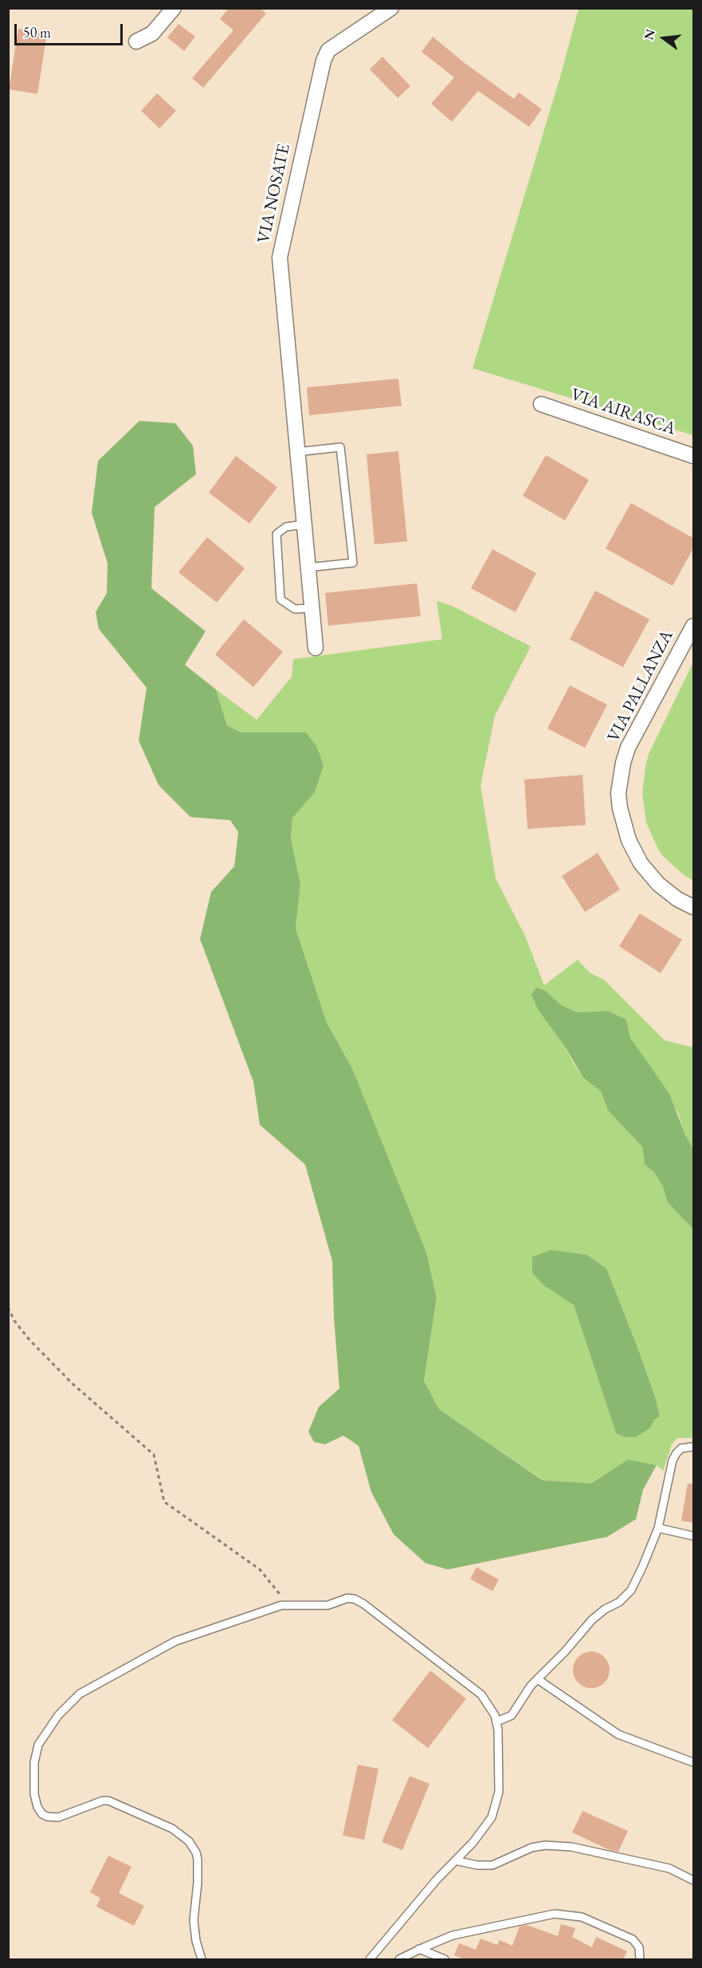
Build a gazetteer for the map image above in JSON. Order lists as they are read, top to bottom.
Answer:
{
  "streets": {
    "street": ["VIA NOSATE", "VIA AIRASCA", "VIA PALLANZA"]
  },
  "scale_bar": "50 m",
  "north": "left"
}
